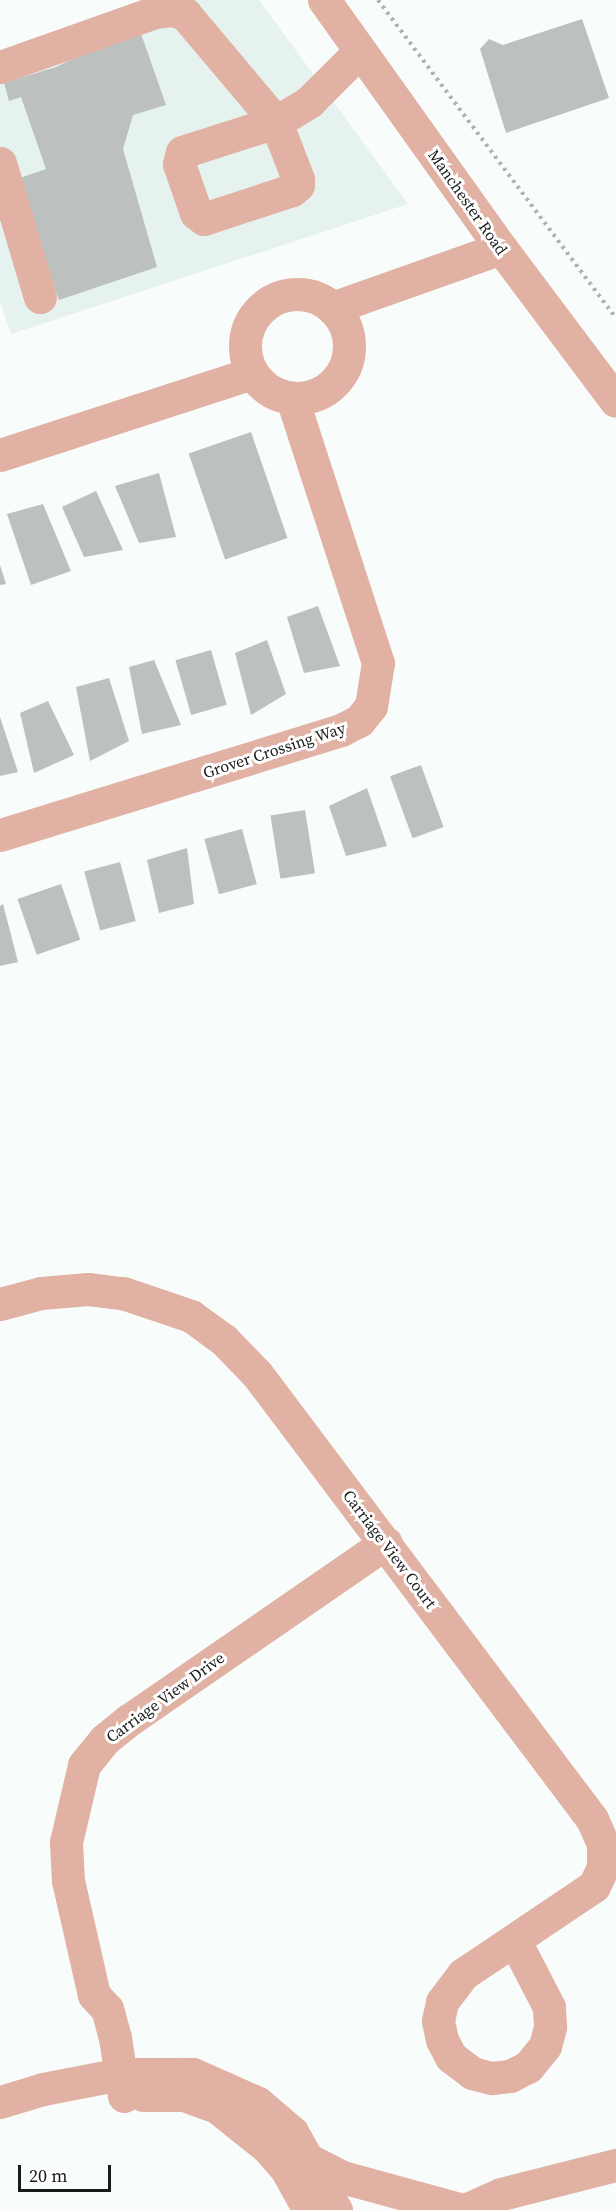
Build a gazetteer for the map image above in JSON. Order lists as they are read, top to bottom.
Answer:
{
  "streets": {
    "street": [
      "Manchester Road",
      "Grover Crossing Way",
      "Carriage View Court",
      "Carriage View Drive"
    ]
  },
  "crossings": [
    ["Carriage View Court", "Carriage View Drive"]
  ],
  "scale_bar": "20 m"
}
